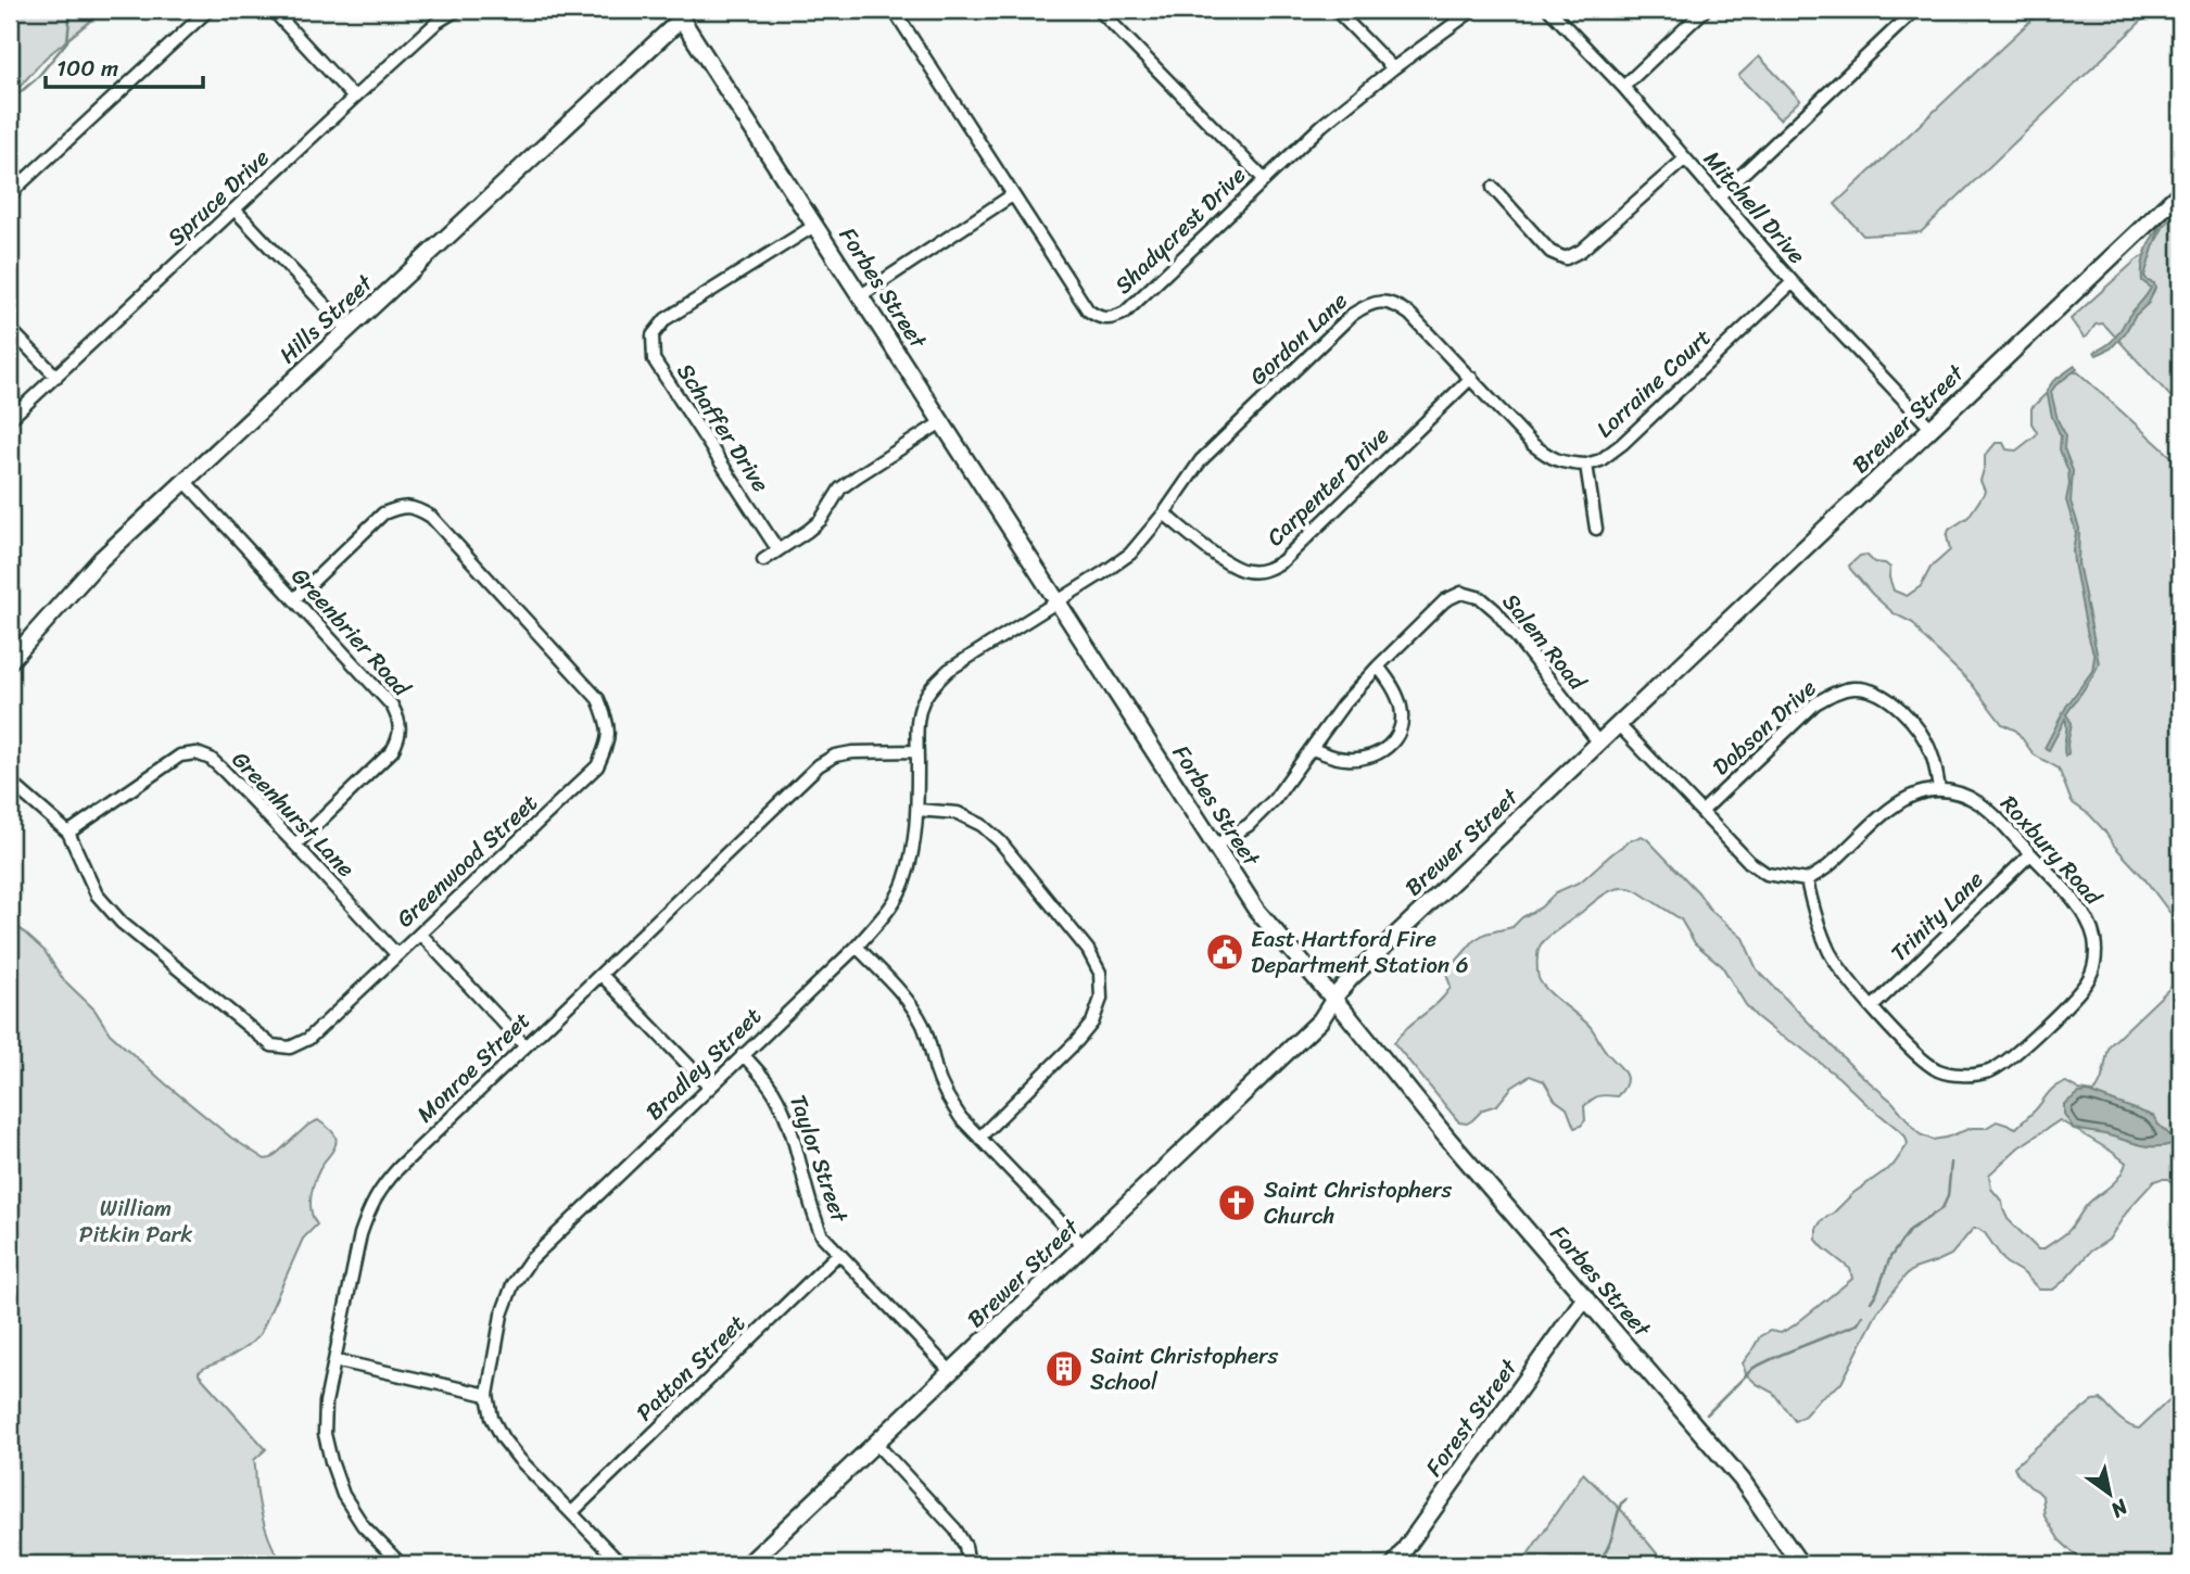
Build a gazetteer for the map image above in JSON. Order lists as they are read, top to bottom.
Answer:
{
  "streets": {
    "main road": [
      "Forbes Street",
      "Hills Street",
      "Brewer Street",
      "Forest Street"
    ],
    "street": [
      "Spruce Drive",
      "Mitchell Drive",
      "Shadycrest Drive",
      "Gordon Lane",
      "Lorraine Court",
      "Schaffer Drive",
      "Carpenter Drive",
      "Greenbrier Road",
      "Salem Road",
      "Dobson Drive",
      "Greenhurst Lane",
      "Roxbury Road",
      "Greenwood Street",
      "Trinity Lane",
      "Bradley Street",
      "Monroe Street",
      "Taylor Street",
      "Patton Street"
    ]
  },
  "crossings": [
    ["Mitchell Drive", "Lorraine Court"],
    ["Mitchell Drive", "Brewer Street"],
    ["Forbes Street", "Hills Street"],
    ["Forbes Street", "Gordon Lane"],
    ["Forbes Street", "Brewer Street"],
    ["Forbes Street", "Schaffer Drive"],
    ["Forbes Street", "Salem Road"],
    ["Forbes Street", "Bradley Street"],
    ["Forbes Street", "Forest Street"],
    ["Hills Street", "Greenbrier Road"],
    ["Gordon Lane", "Lorraine Court"],
    ["Gordon Lane", "Carpenter Drive"],
    ["Gordon Lane", "Bradley Street"],
    ["Brewer Street", "Salem Road"],
    ["Brewer Street", "Taylor Street"],
    ["Greenbrier Road", "Greenhurst Lane"],
    ["Greenbrier Road", "Greenwood Street"],
    ["Dobson Drive", "Roxbury Road"],
    ["Greenhurst Lane", "Greenwood Street"],
    ["Roxbury Road", "Trinity Lane"],
    ["Bradley Street", "Monroe Street"],
    ["Bradley Street", "Taylor Street"],
    ["Bradley Street", "Patton Street"],
    ["Taylor Street", "Patton Street"]
  ],
  "parks": ["William Pitkin Park"],
  "places": {
    "public building": ["East Hartford Fire Department Station 6"],
    "church": ["Saint Christophers Church"],
    "building": ["Saint Christophers School"]
  },
  "scale_bar": "100 m",
  "north": "bottom right"
}
